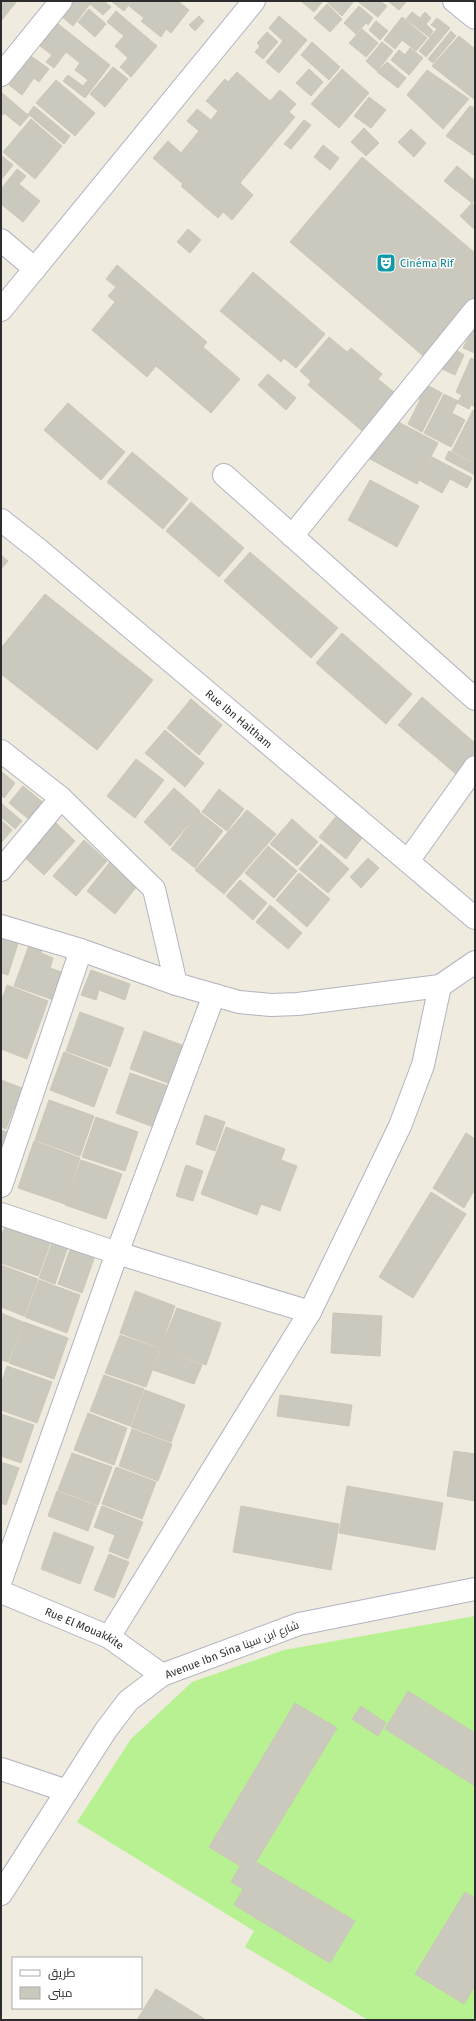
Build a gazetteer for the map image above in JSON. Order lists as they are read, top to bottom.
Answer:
{
  "streets": {
    "street": ["Rue Ibn Haitham", "Rue El Mouakkite", "Avenue Ibn Sina شارع ابن سينا"]
  },
  "crossings": [
    ["Rue El Mouakkite", "Avenue Ibn Sina شارع ابن سينا"]
  ],
  "places": {
    "theatre": ["Cinéma Rif"]
  },
  "legend": ["طريق", "مبنى"]
}
